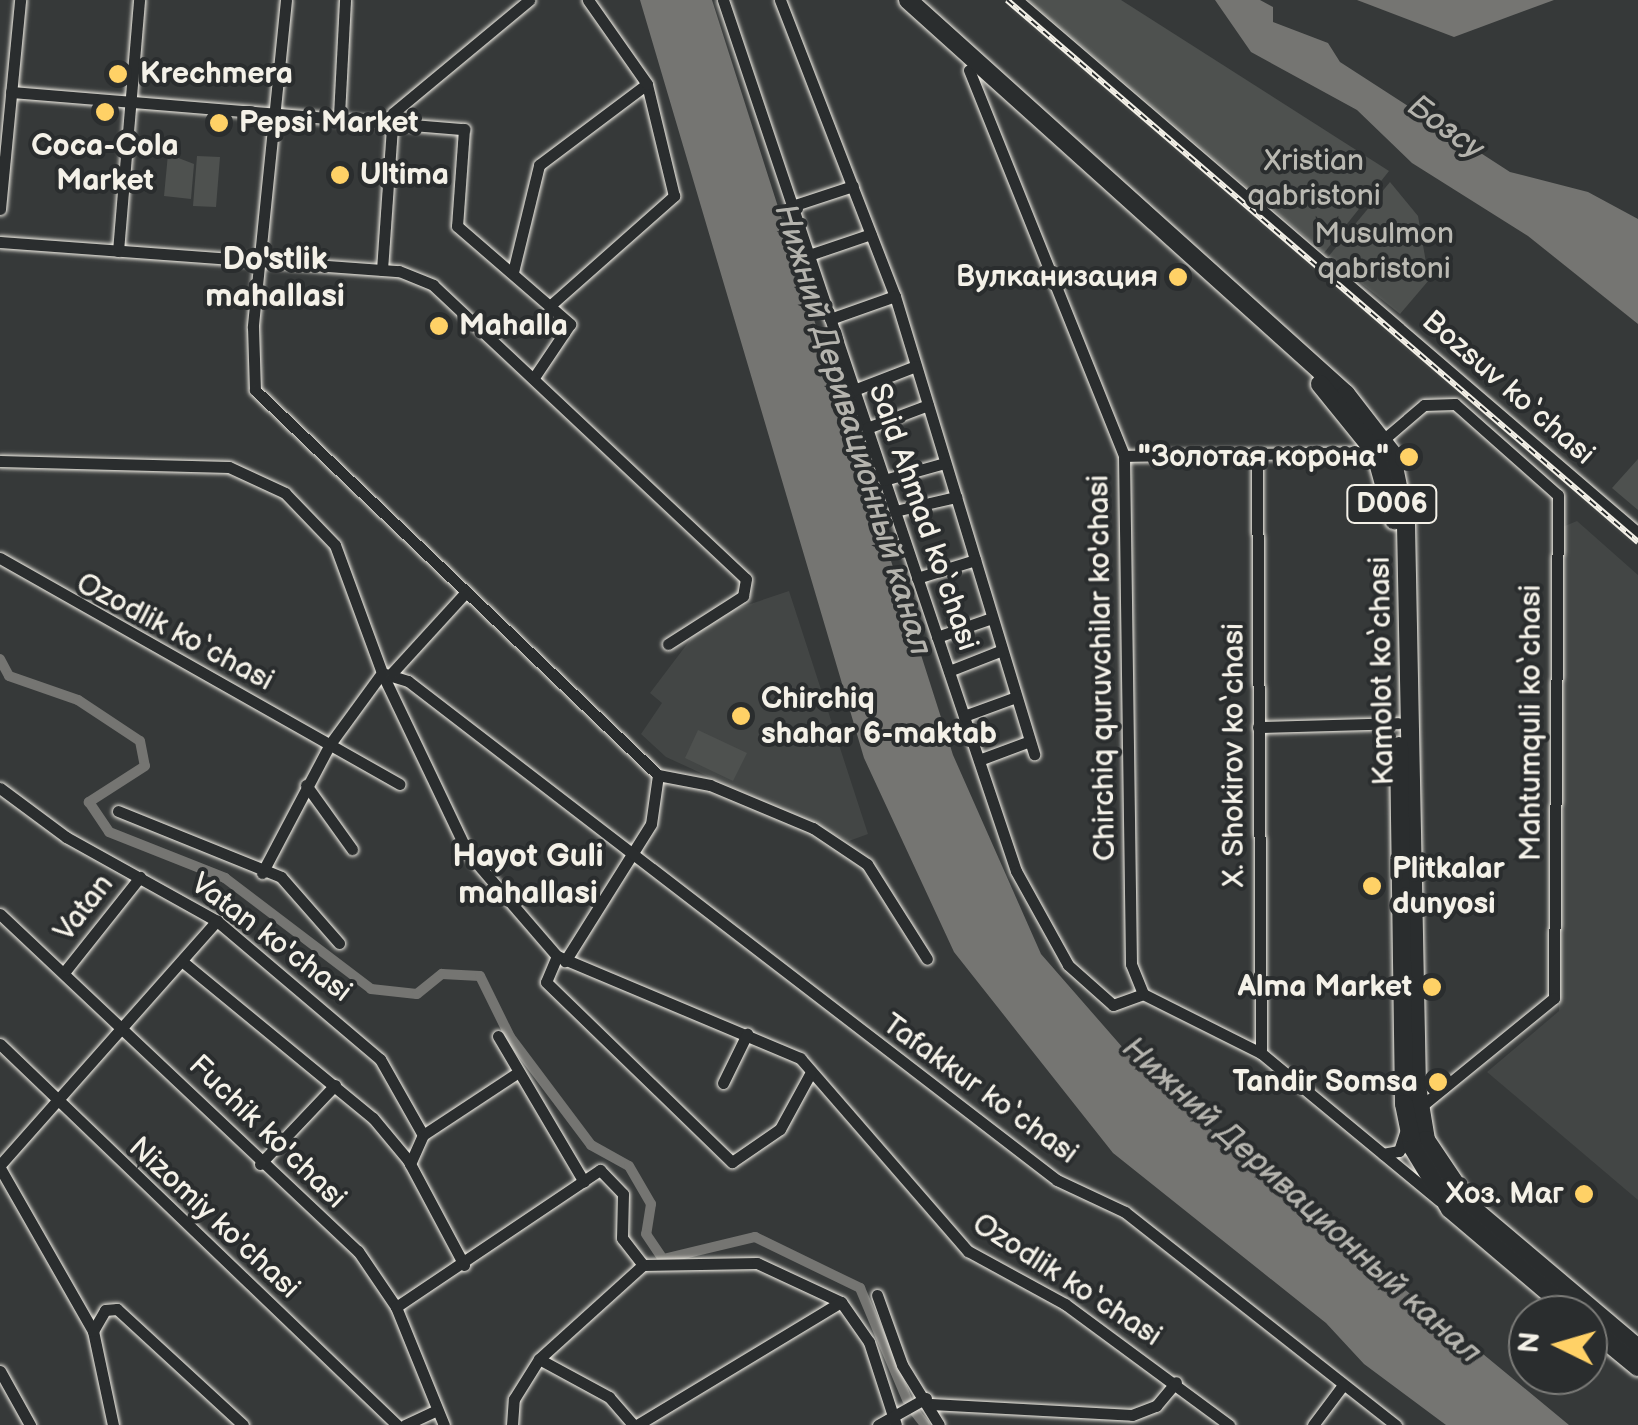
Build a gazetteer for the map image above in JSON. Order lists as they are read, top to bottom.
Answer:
{
  "streets": {
    "main road": ["D006", "Kamolot ko‘chasi"],
    "street": [
      "Bozsuv ko‘chasi",
      "Said Ahmad ko‘chasi",
      "Ozodlik ko‘chasi",
      "Chirchiq quruvchilar ko'chasi",
      "Mahtumquli ko‘chasi",
      "X. Shokirov ko‘chasi",
      "Vatan",
      "Vatan ko'chasi",
      "Tafakkur ko‘chasi",
      "Fuchik ko'chasi",
      "Nizomiy ko'chasi"
    ]
  },
  "crossings": [
    ["D006", "Said Ahmad ko‘chasi"],
    ["D006", "Chirchiq quruvchilar ko'chasi"],
    ["D006", "Kamolot ko‘chasi"],
    ["D006", "Mahtumquli ko‘chasi"],
    ["Said Ahmad ko‘chasi", "Chirchiq quruvchilar ko'chasi"],
    ["Said Ahmad ko‘chasi", "X. Shokirov ko‘chasi"],
    ["Ozodlik ko‘chasi", "Tafakkur ko‘chasi"],
    ["Kamolot ko‘chasi", "Mahtumquli ko‘chasi"],
    ["Vatan", "Vatan ko'chasi"],
    ["Vatan", "Fuchik ko'chasi"]
  ],
  "districts": ["Do'stlik mahallasi", "Hayot Guli mahallasi"],
  "water": ["Бозсу", "Нижний Деривационный канал"],
  "parks": ["Xristian qabristoni", "Musulmon qabristoni"],
  "places": [
    "Krechmera",
    "Coca-Cola Market",
    "Pepsi Market",
    "Ultima",
    "Вулканизация",
    "Mahalla",
    "\"Золотая корона\"",
    "Chirchiq shahar 6-maktab",
    "Plitkalar dunyosi",
    "Alma Market",
    "Tandir Somsa",
    "Хоз. Маг"
  ],
  "north": "left"
}
